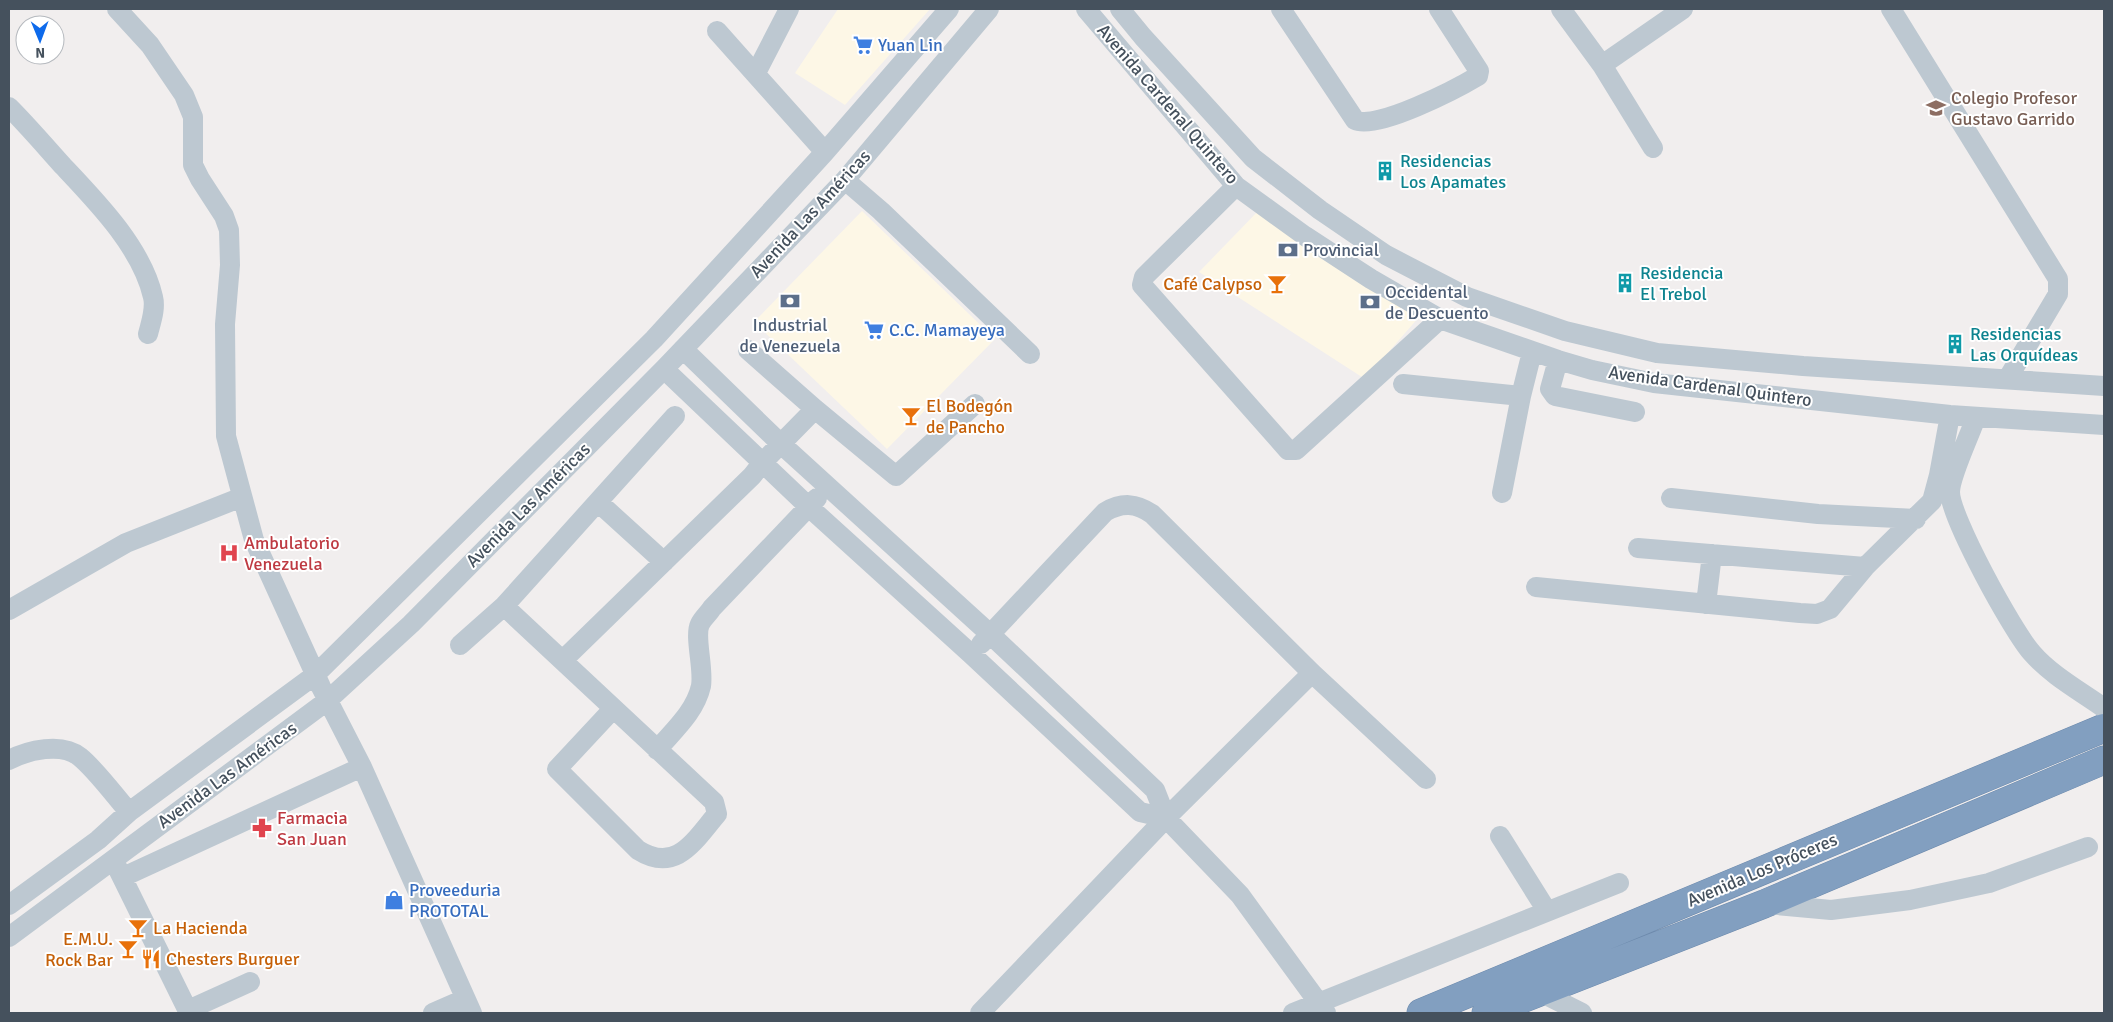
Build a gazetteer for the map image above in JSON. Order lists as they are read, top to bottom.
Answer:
{
  "streets": {
    "highway": ["Avenida Los Próceres"],
    "street": ["Avenida Cardenal Quintero", "Avenida Las Américas"]
  },
  "places": {
    "supermarket": ["Yuan Lin", "C.C. Mamayeya"],
    "school or university": ["Colegio Profesor Gustavo Garrido"],
    "building": ["Residencias Los Apamates", "Residencia El Trebol", "Residencias Las Orquídeas"],
    "bank": ["Provincial", "Industrial de Venezuela", "Occidental de Descuento"],
    "bar": [
      "Café Calypso",
      "El Bodegón de Pancho",
      "La Hacienda",
      "E.M.U. Rock Bar"
    ],
    "hospital": ["Ambulatorio Venezuela"],
    "pharmacy": ["Farmacia San Juan"],
    "shop": ["Proveeduria PROTOTAL"],
    "restaurant": ["Chesters Burguer"]
  },
  "north": "bottom"
}
